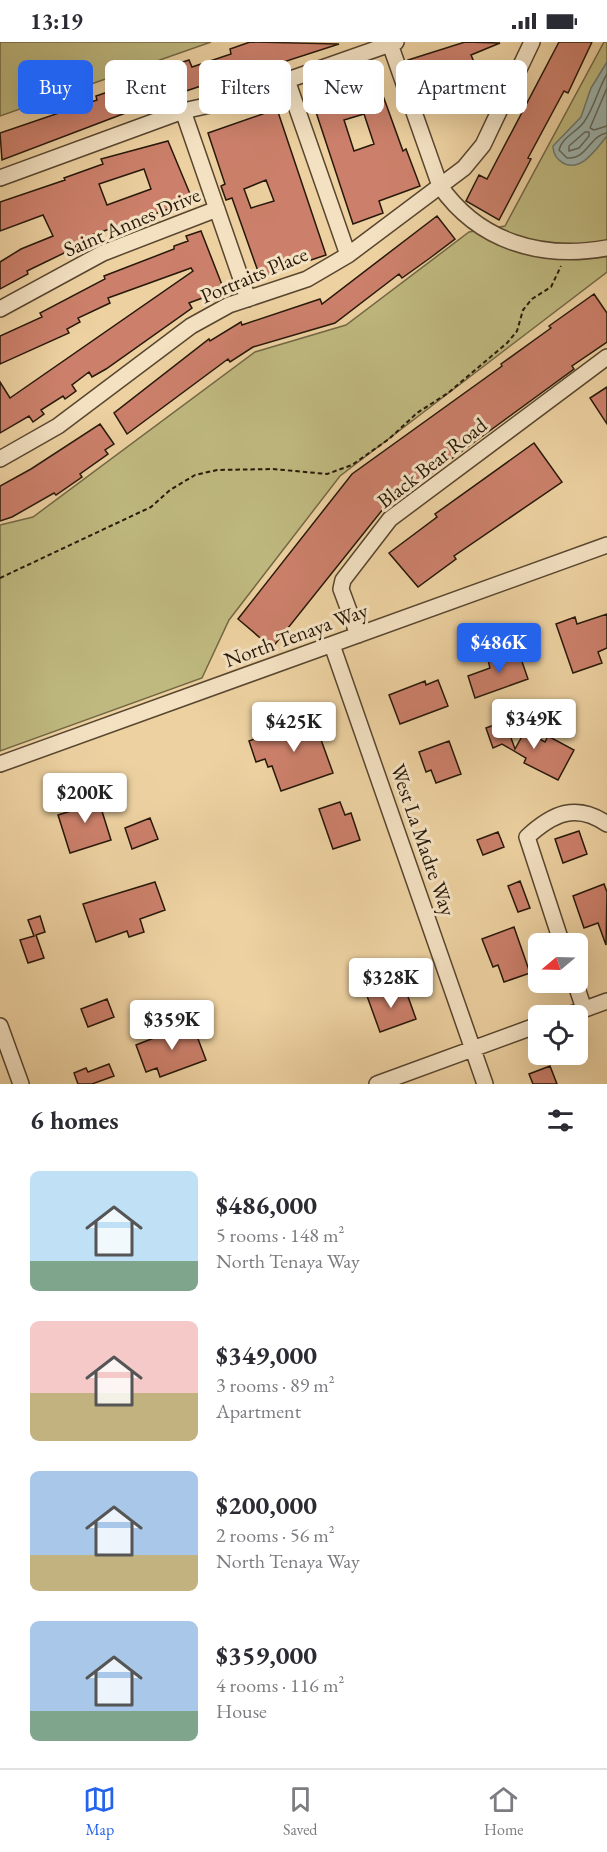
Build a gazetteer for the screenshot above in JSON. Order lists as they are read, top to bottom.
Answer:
{
  "streets": {
    "street": [
      "Saint Annes Drive",
      "Portraits Place",
      "Black Bear Road",
      "North Tenaya Way",
      "West La Madre Way"
    ]
  },
  "crossings": [
    ["Black Bear Road", "North Tenaya Way"],
    ["North Tenaya Way", "West La Madre Way"]
  ],
  "north": "left",
  "page": {
    "status": "13:19",
    "chip": [
      "Buy",
      "Rent",
      "Filters",
      "New",
      "Apartment"
    ],
    "price": [
      "$486K",
      "$349K",
      "$425K",
      "$200K",
      "$328K",
      "$359K"
    ],
    "heading": "6 homes",
    "list": [
      {
        "name": "$486,000",
        "note": "5 rooms · 148 m² · North Tenaya Way"
      },
      {
        "name": "$349,000",
        "note": "3 rooms · 89 m² · Apartment"
      },
      {
        "name": "$200,000",
        "note": "2 rooms · 56 m² · North Tenaya Way"
      },
      {
        "name": "$359,000",
        "note": "4 rooms · 116 m² · House"
      }
    ],
    "tabs": ["Map", "Saved", "Home"]
  }
}
